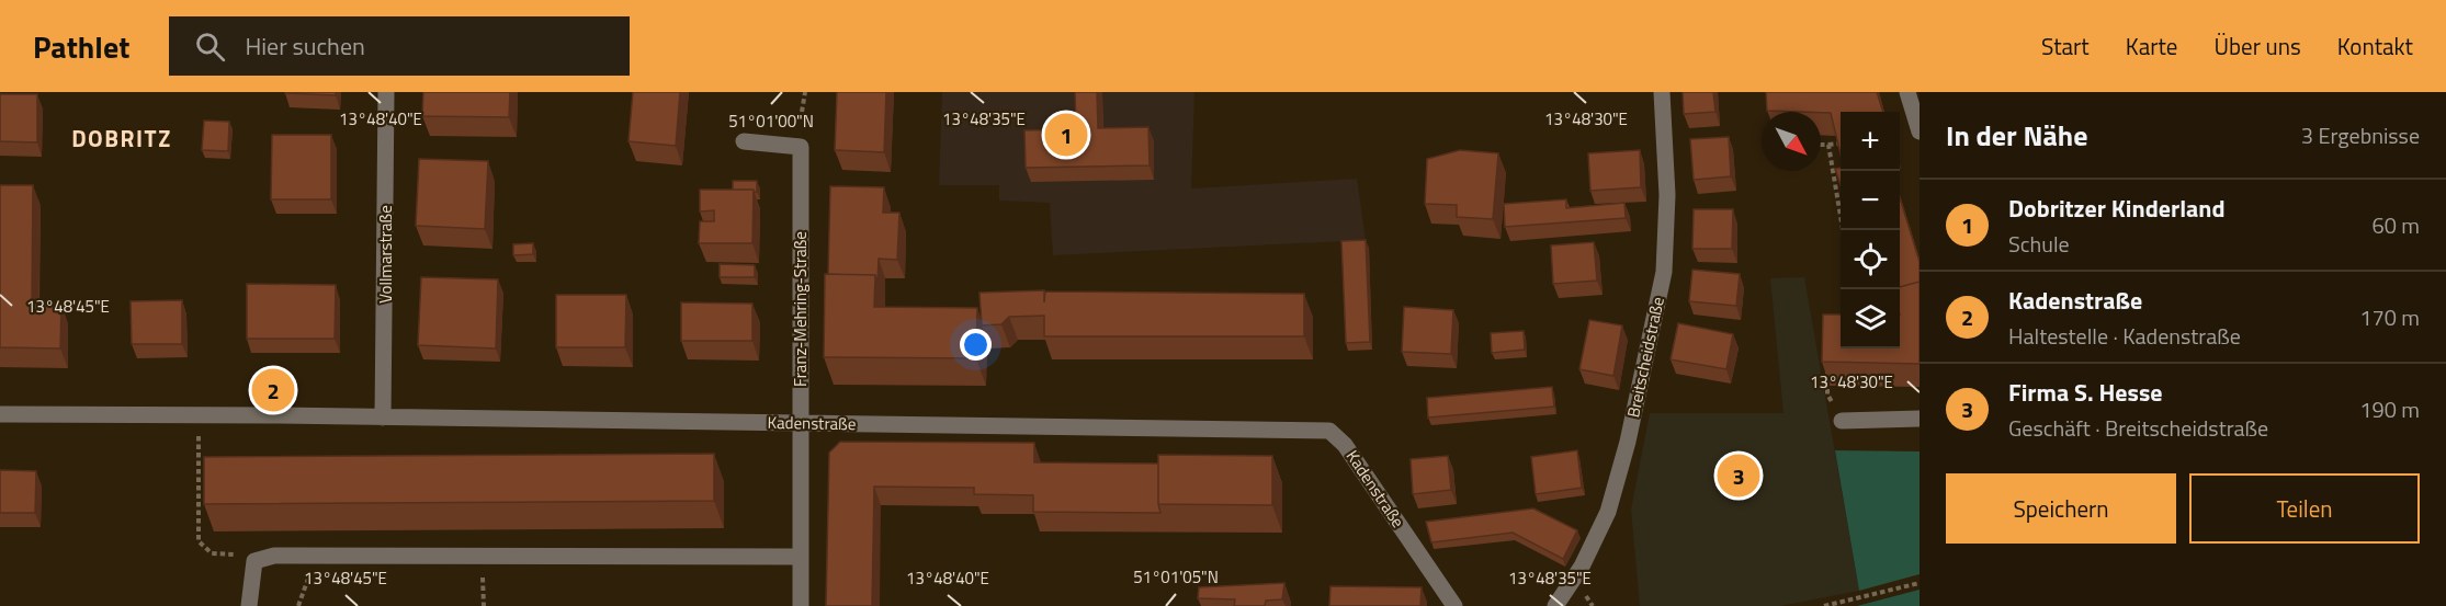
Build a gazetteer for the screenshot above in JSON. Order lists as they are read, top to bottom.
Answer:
{
  "streets": {
    "street": [
      "Vollmarstraße",
      "Franz-Mehring-Straße",
      "Breitscheidstraße",
      "Kadenstraße"
    ]
  },
  "crossings": [
    ["Vollmarstraße", "Kadenstraße"],
    ["Franz-Mehring-Straße", "Kadenstraße"]
  ],
  "districts": ["DOBRITZ"],
  "north": "bottom right",
  "page": {
    "header": "Pathlet",
    "search": "Hier suchen",
    "nav": [
      "Start",
      "Karte",
      "Über uns",
      "Kontakt"
    ],
    "heading": ["In der Nähe", "3 Ergebnisse"],
    "pins": ["1", "2", "3"],
    "map_buttons": ["+", "−"],
    "list": [
      {
        "mark": "1",
        "name": "Dobritzer Kinderland",
        "note": "Schule",
        "value": "60 m"
      },
      {
        "mark": "2",
        "name": "Kadenstraße",
        "note": "Haltestelle · Kadenstraße",
        "value": "170 m"
      },
      {
        "mark": "3",
        "name": "Firma S. Hesse",
        "note": "Geschäft · Breitscheidstraße",
        "value": "190 m"
      }
    ],
    "buttons": ["Speichern", "Teilen"]
  },
  "coordinates": [
    "13°48'40\"E",
    "13°48'35\"E",
    "13°48'30\"E",
    "51°01'00\"N",
    "13°48'45\"E",
    "51°01'05\"N"
  ]
}
